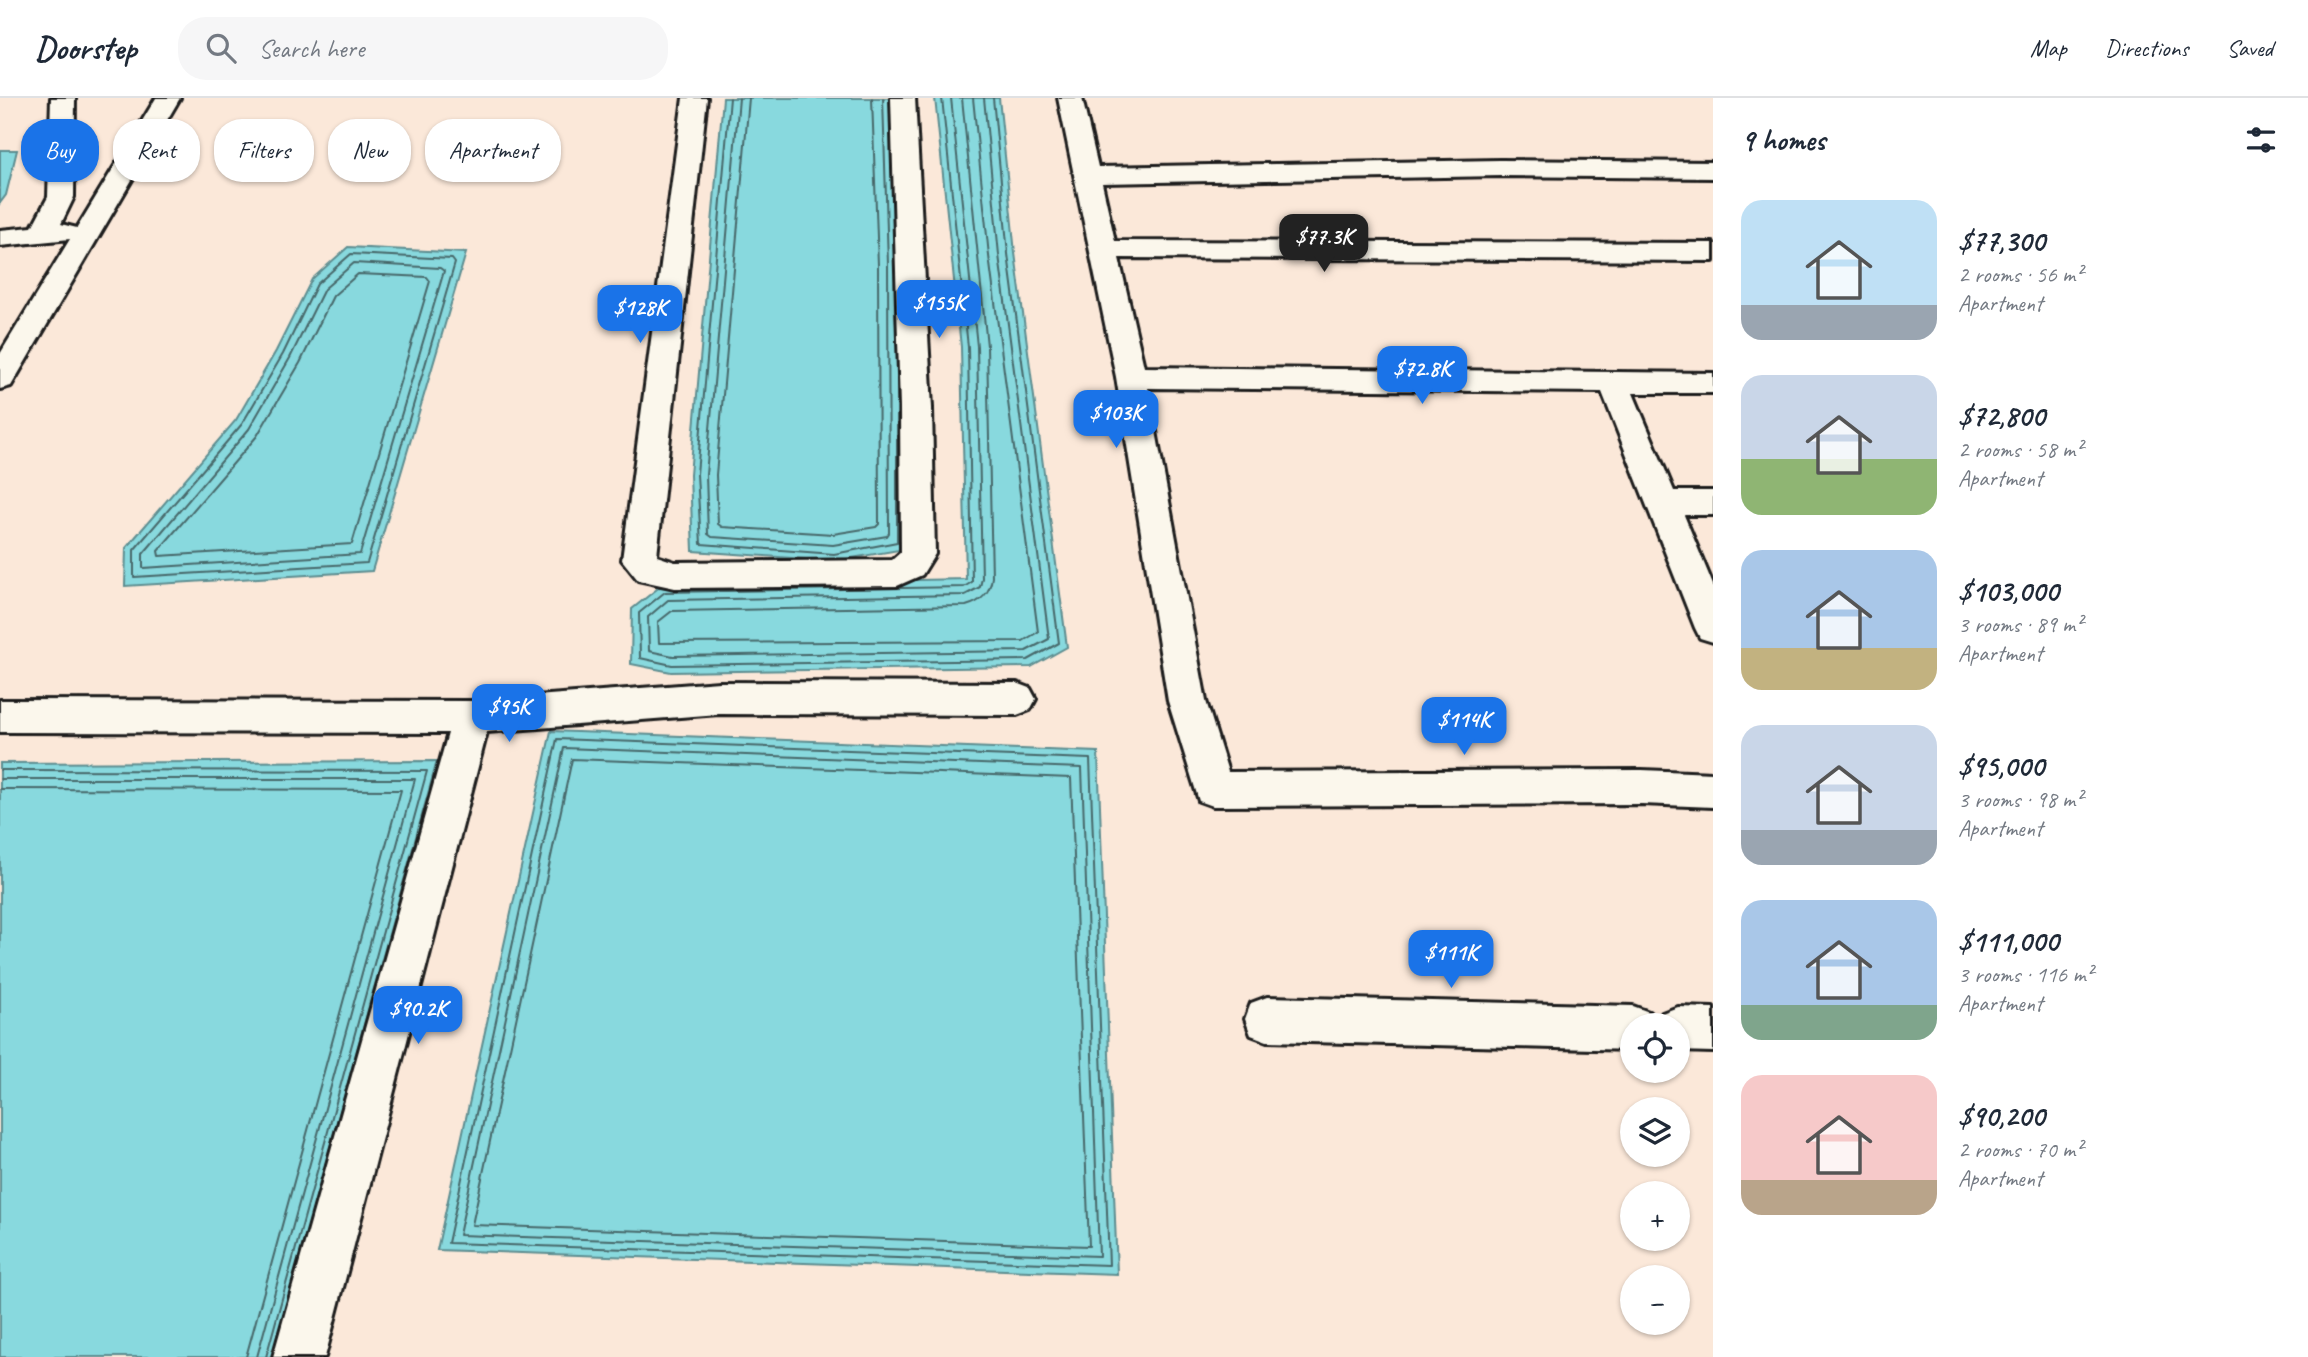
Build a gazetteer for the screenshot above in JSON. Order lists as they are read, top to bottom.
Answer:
{
  "page": {
    "header": "Doorstep",
    "search": "Search here",
    "nav": ["Map", "Directions", "Saved"],
    "heading": "9 homes",
    "chip": [
      "Buy",
      "Rent",
      "Filters",
      "New",
      "Apartment"
    ],
    "list": [
      {
        "name": "$77,300",
        "note": "2 rooms · 56 m² · Apartment"
      },
      {
        "name": "$72,800",
        "note": "2 rooms · 58 m² · Apartment"
      },
      {
        "name": "$103,000",
        "note": "3 rooms · 89 m² · Apartment"
      },
      {
        "name": "$95,000",
        "note": "3 rooms · 98 m² · Apartment"
      },
      {
        "name": "$111,000",
        "note": "3 rooms · 116 m² · Apartment"
      },
      {
        "name": "$90,200",
        "note": "2 rooms · 70 m² · Apartment"
      }
    ],
    "price": [
      "$77.3K",
      "$155K",
      "$128K",
      "$72.8K",
      "$103K",
      "$95K",
      "$114K",
      "$111K",
      "$90.2K"
    ],
    "map_buttons": ["+", "−"]
  }
}
